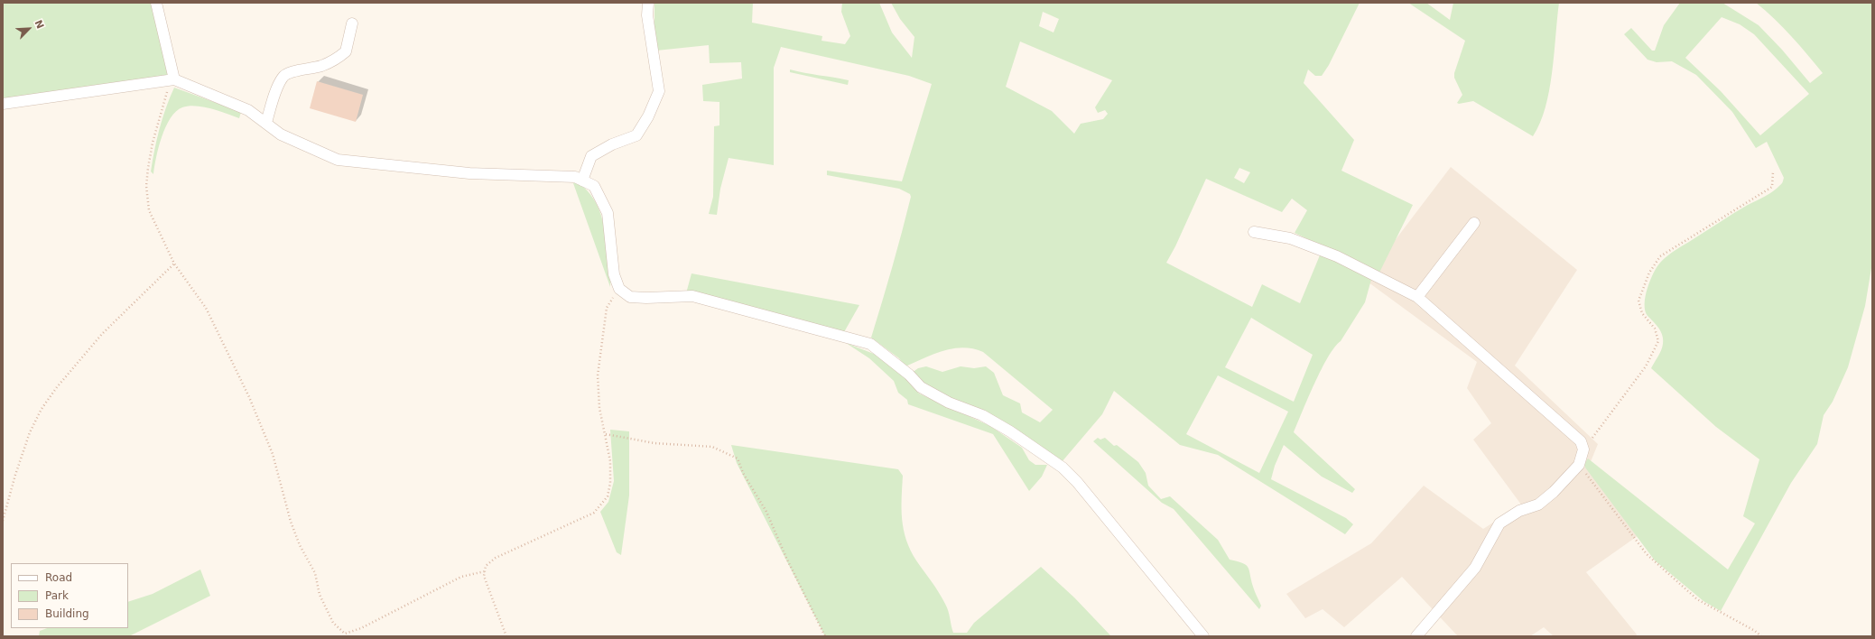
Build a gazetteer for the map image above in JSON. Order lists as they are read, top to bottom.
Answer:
{
  "legend": ["Road", "Park", "Building"],
  "north": "top right"
}
